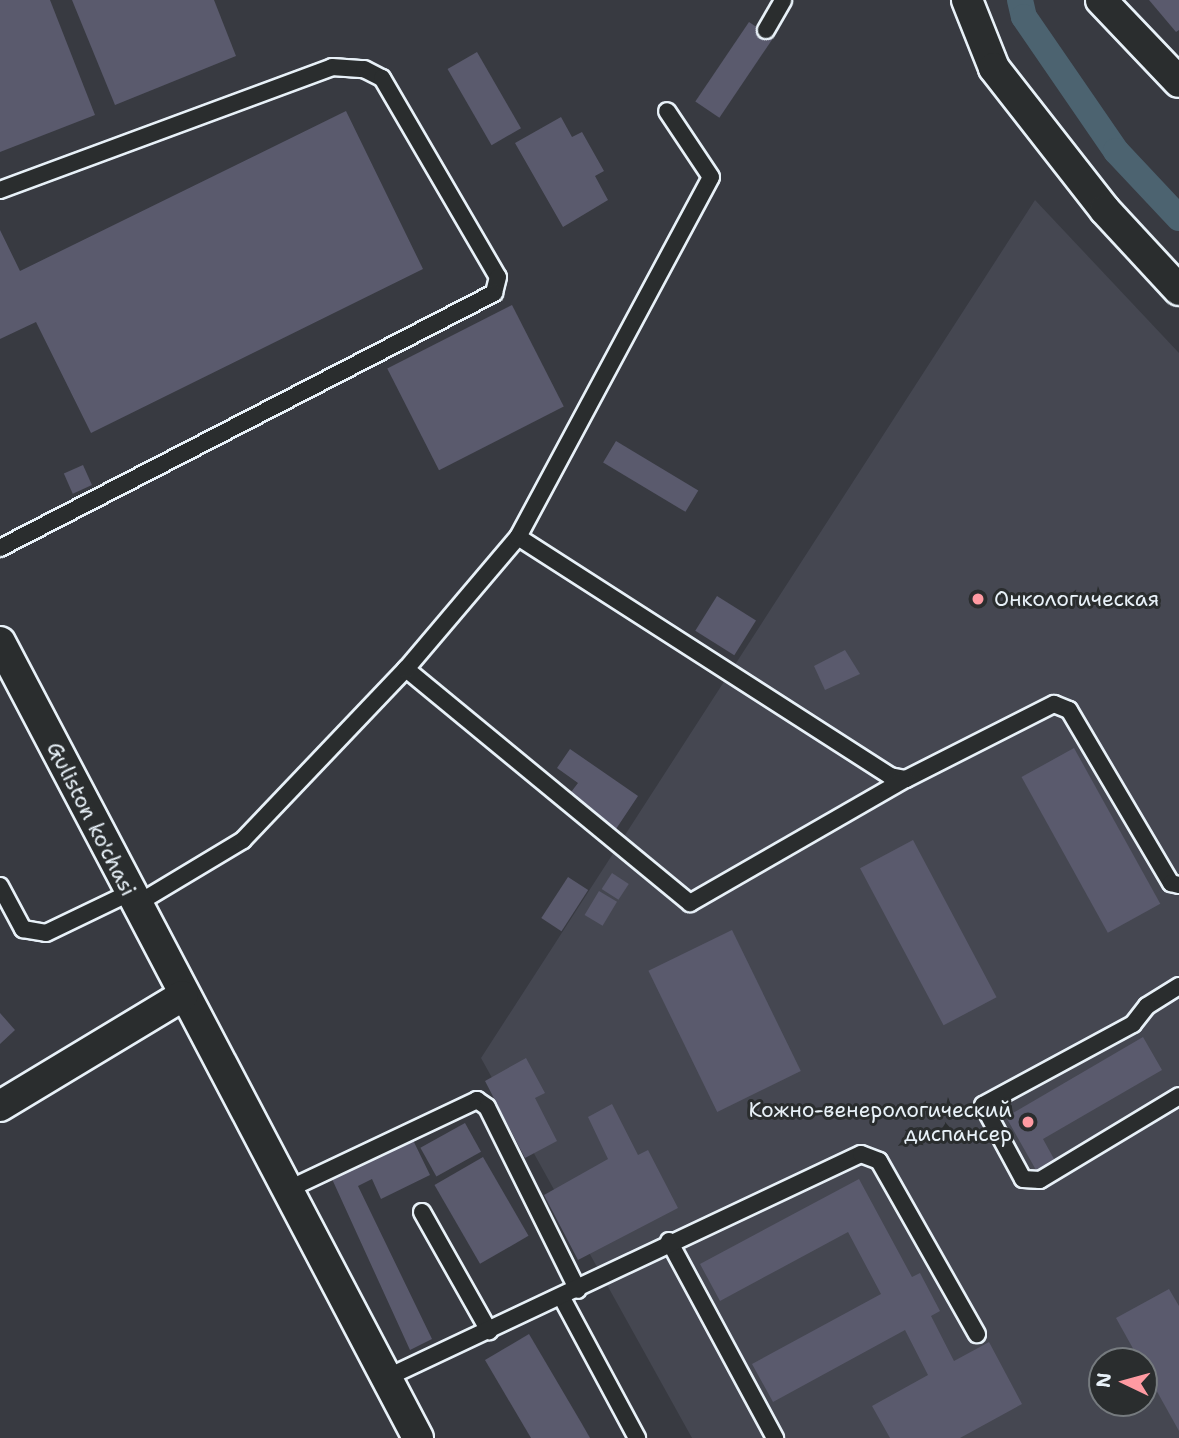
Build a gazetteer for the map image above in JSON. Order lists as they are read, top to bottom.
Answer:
{
  "streets": {
    "street": ["Guliston ko'chasi"]
  },
  "places": ["Онкологическая", "Кожно-венерологический диспансер"],
  "north": "left"
}
